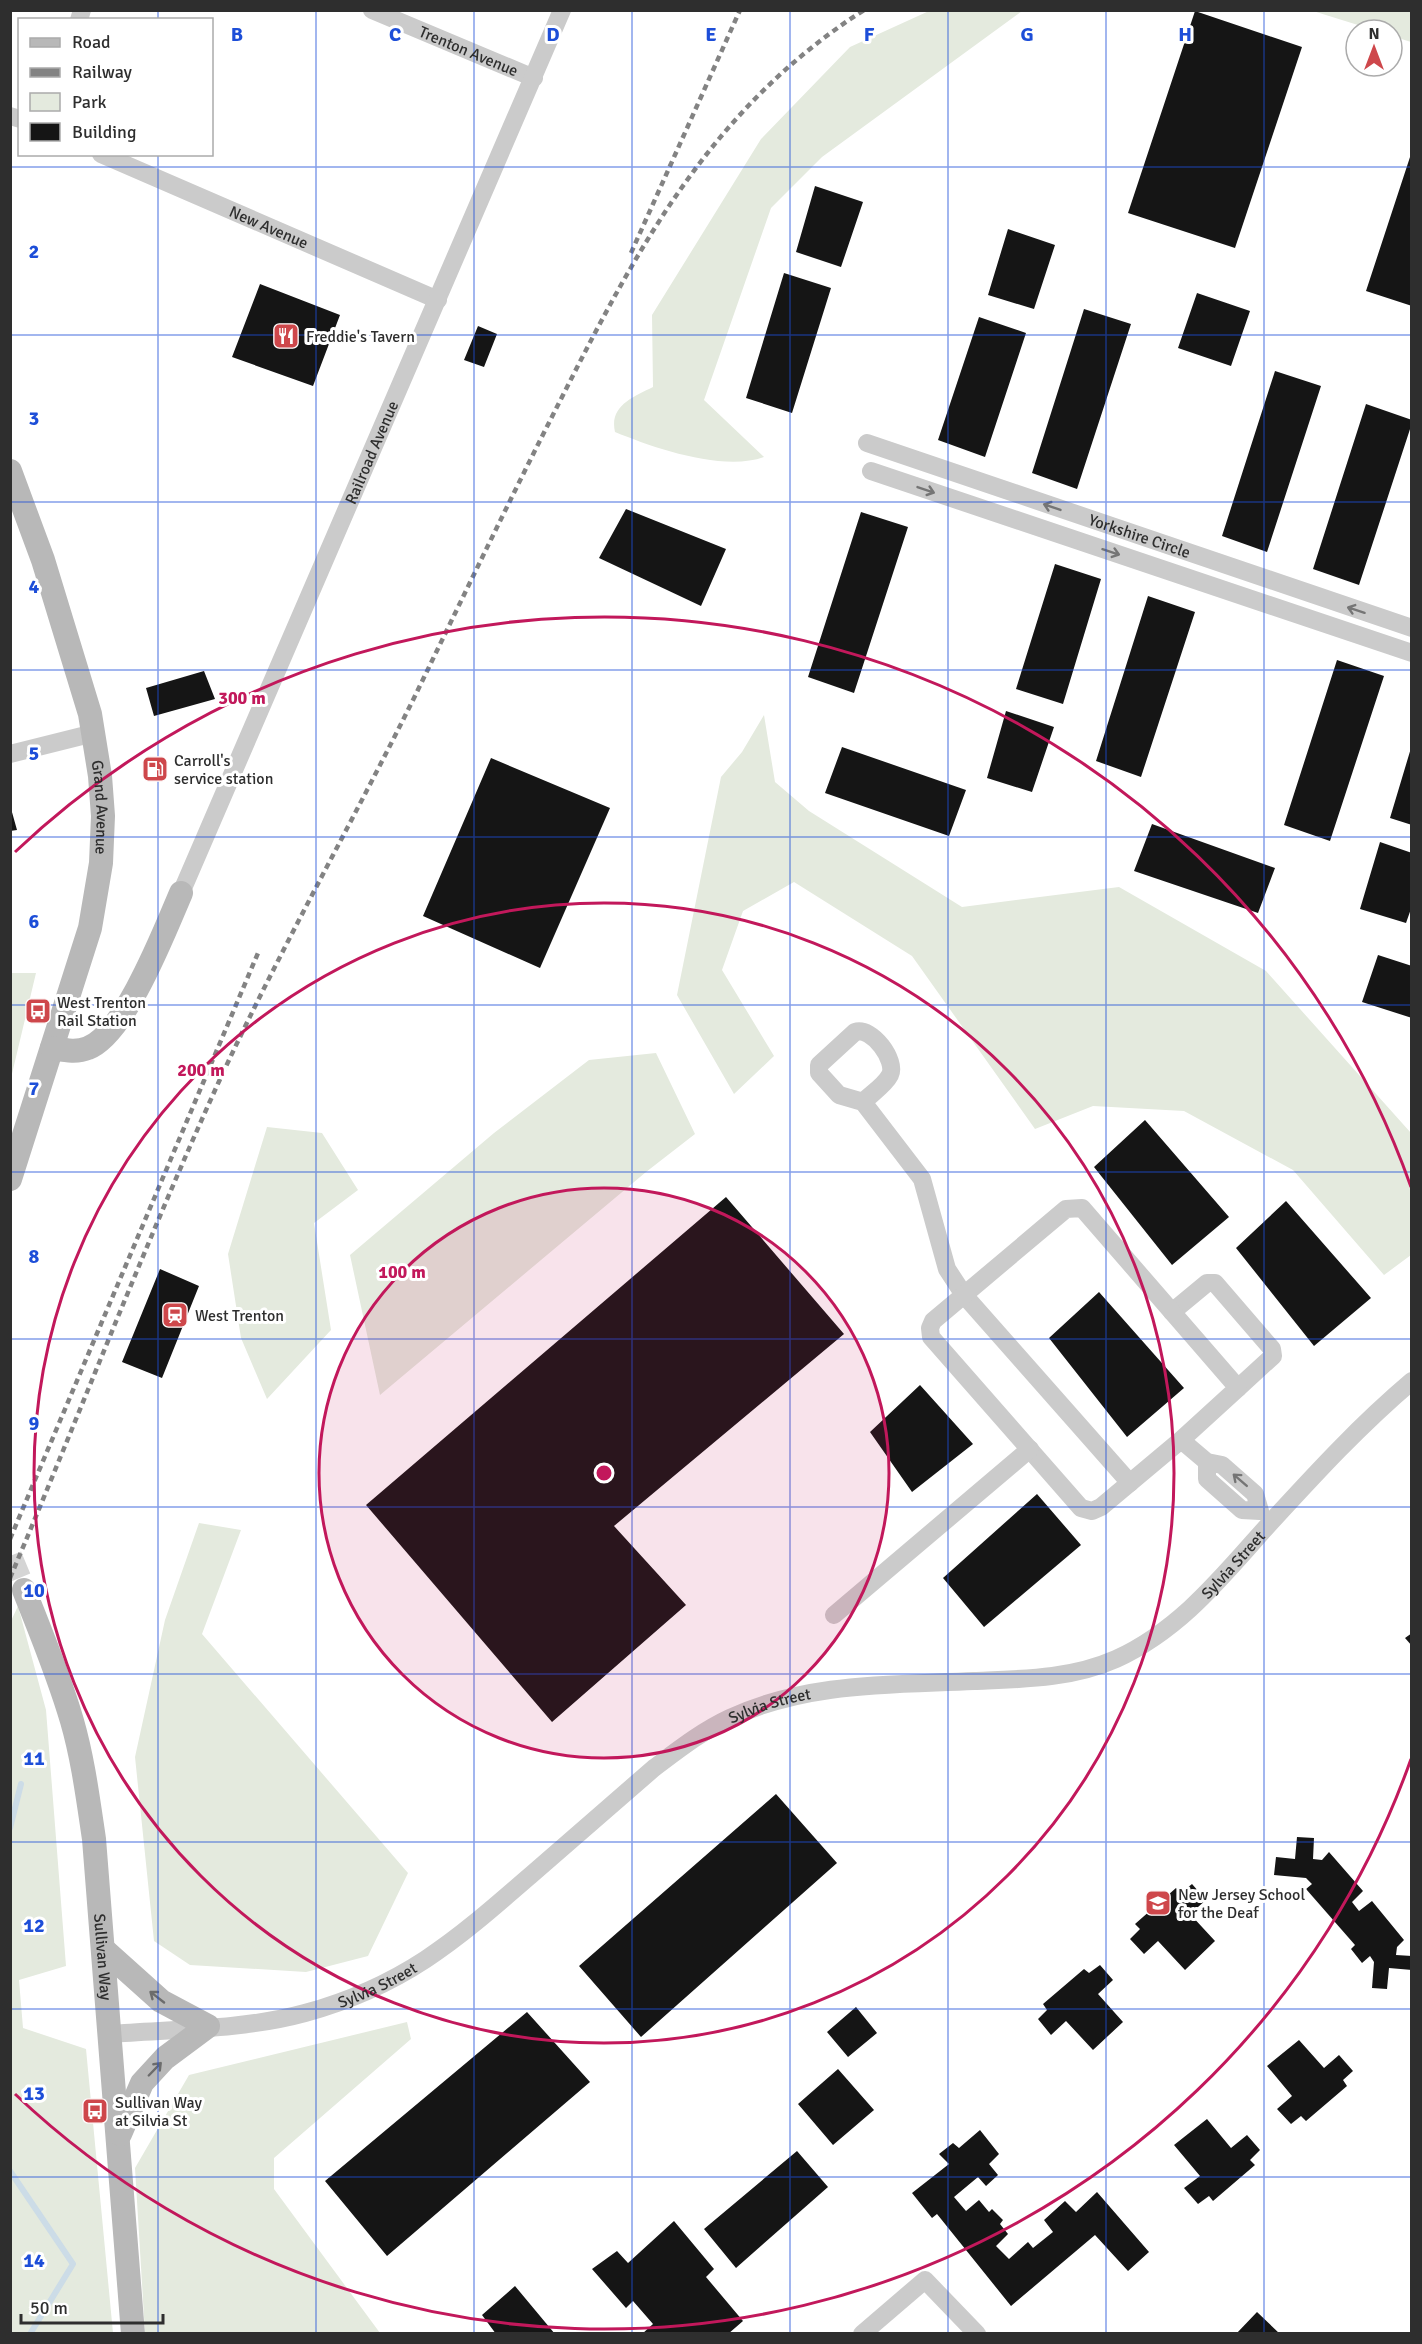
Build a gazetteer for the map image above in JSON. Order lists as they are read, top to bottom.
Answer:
{
  "streets": {
    "main road": ["Grand Avenue", "Sullivan Way"],
    "street": [
      "Trenton Avenue",
      "New Avenue",
      "Railroad Avenue",
      "Yorkshire Circle",
      "Sylvia Street"
    ]
  },
  "crossings": [
    ["Trenton Avenue", "Railroad Avenue"],
    ["New Avenue", "Railroad Avenue"],
    ["Sylvia Street", "Sullivan Way"]
  ],
  "places": {
    "restaurant": ["Freddie's Tavern"],
    "fuel station": ["Carroll's service station"],
    "bus stop": ["West Trenton Rail Station", "Sullivan Way at Silvia St"],
    "station": ["West Trenton"],
    "school or university": ["New Jersey School for the Deaf"]
  },
  "legend": [
    "Road",
    "Railway",
    "Park",
    "Building"
  ],
  "scale_bar": "50 m",
  "north": "top",
  "grid": {
    "columns": [
      "B",
      "C",
      "D",
      "E",
      "F",
      "G",
      "H"
    ],
    "rows": [
      "2",
      "3",
      "4",
      "5",
      "6",
      "7",
      "8",
      "9",
      "10",
      "11",
      "12",
      "13",
      "14"
    ]
  },
  "rings": ["300 m", "200 m", "100 m"]
}
